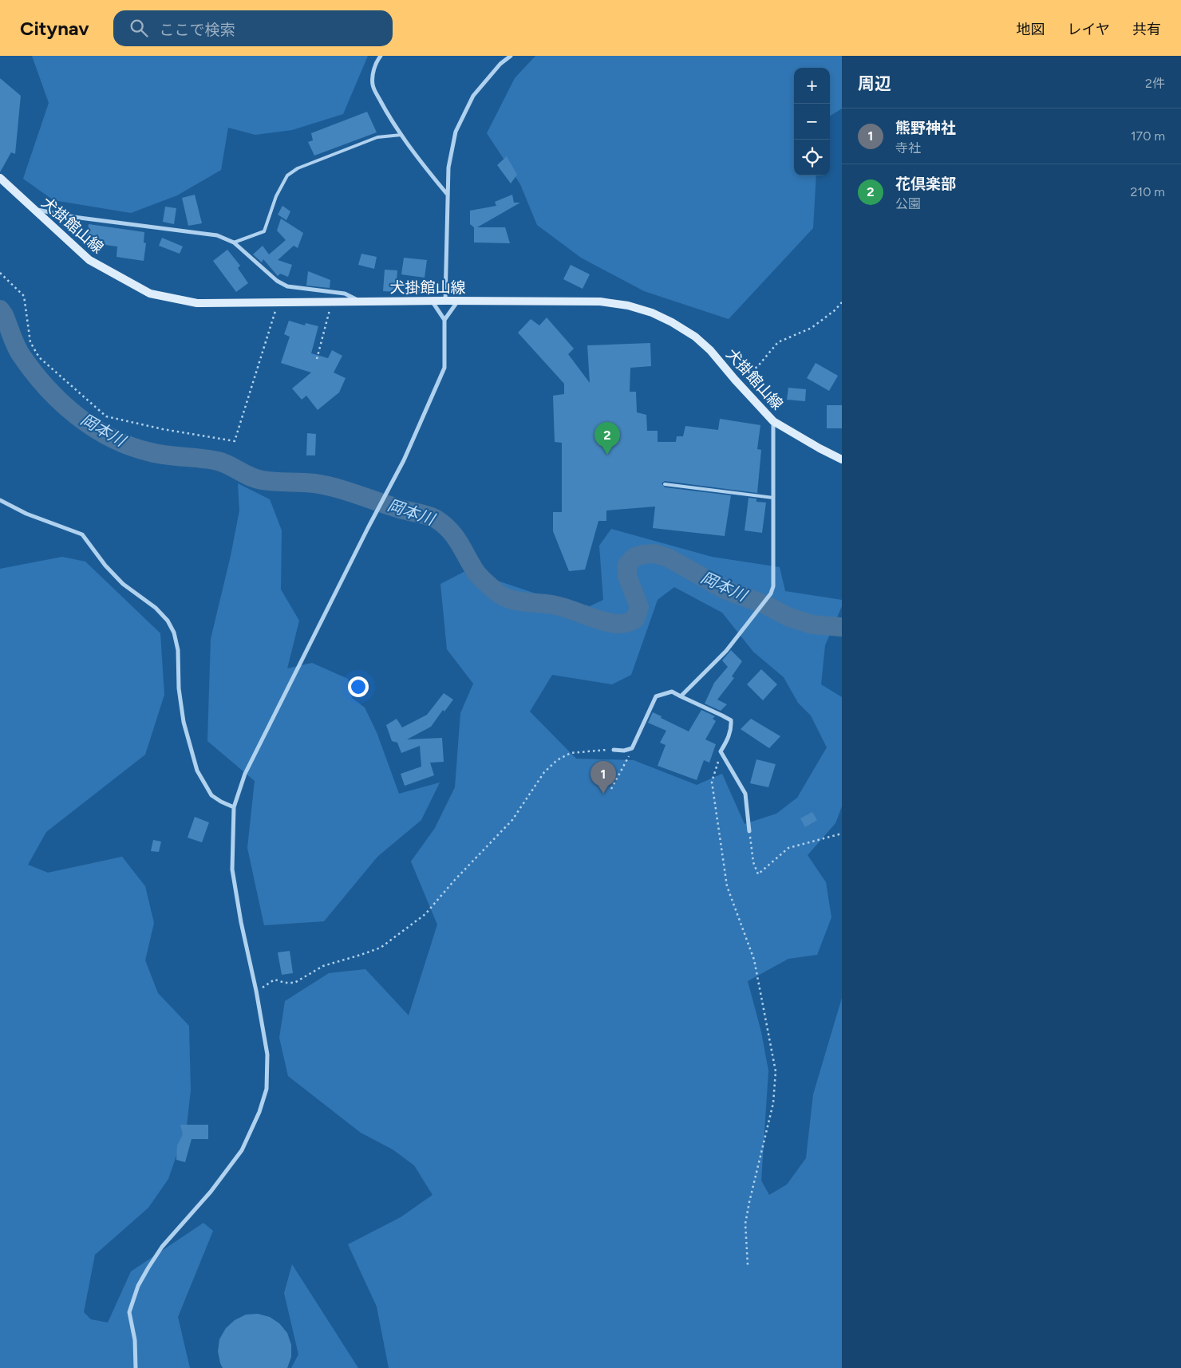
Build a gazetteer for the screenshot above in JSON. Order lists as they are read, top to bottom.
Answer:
{
  "streets": {
    "main road": ["犬掛館山線"]
  },
  "water": ["岡本川"],
  "page": {
    "header": "Citynav",
    "search": "ここで検索",
    "nav": ["地図", "レイヤ", "共有"],
    "heading": ["周辺", "2件"],
    "map_buttons": ["+", "−"],
    "list": [
      {
        "mark": "1",
        "name": "熊野神社",
        "note": "寺社",
        "value": "170 m"
      },
      {
        "mark": "2",
        "name": "花倶楽部",
        "note": "公園",
        "value": "210 m"
      }
    ],
    "pins": ["2", "1"]
  }
}
